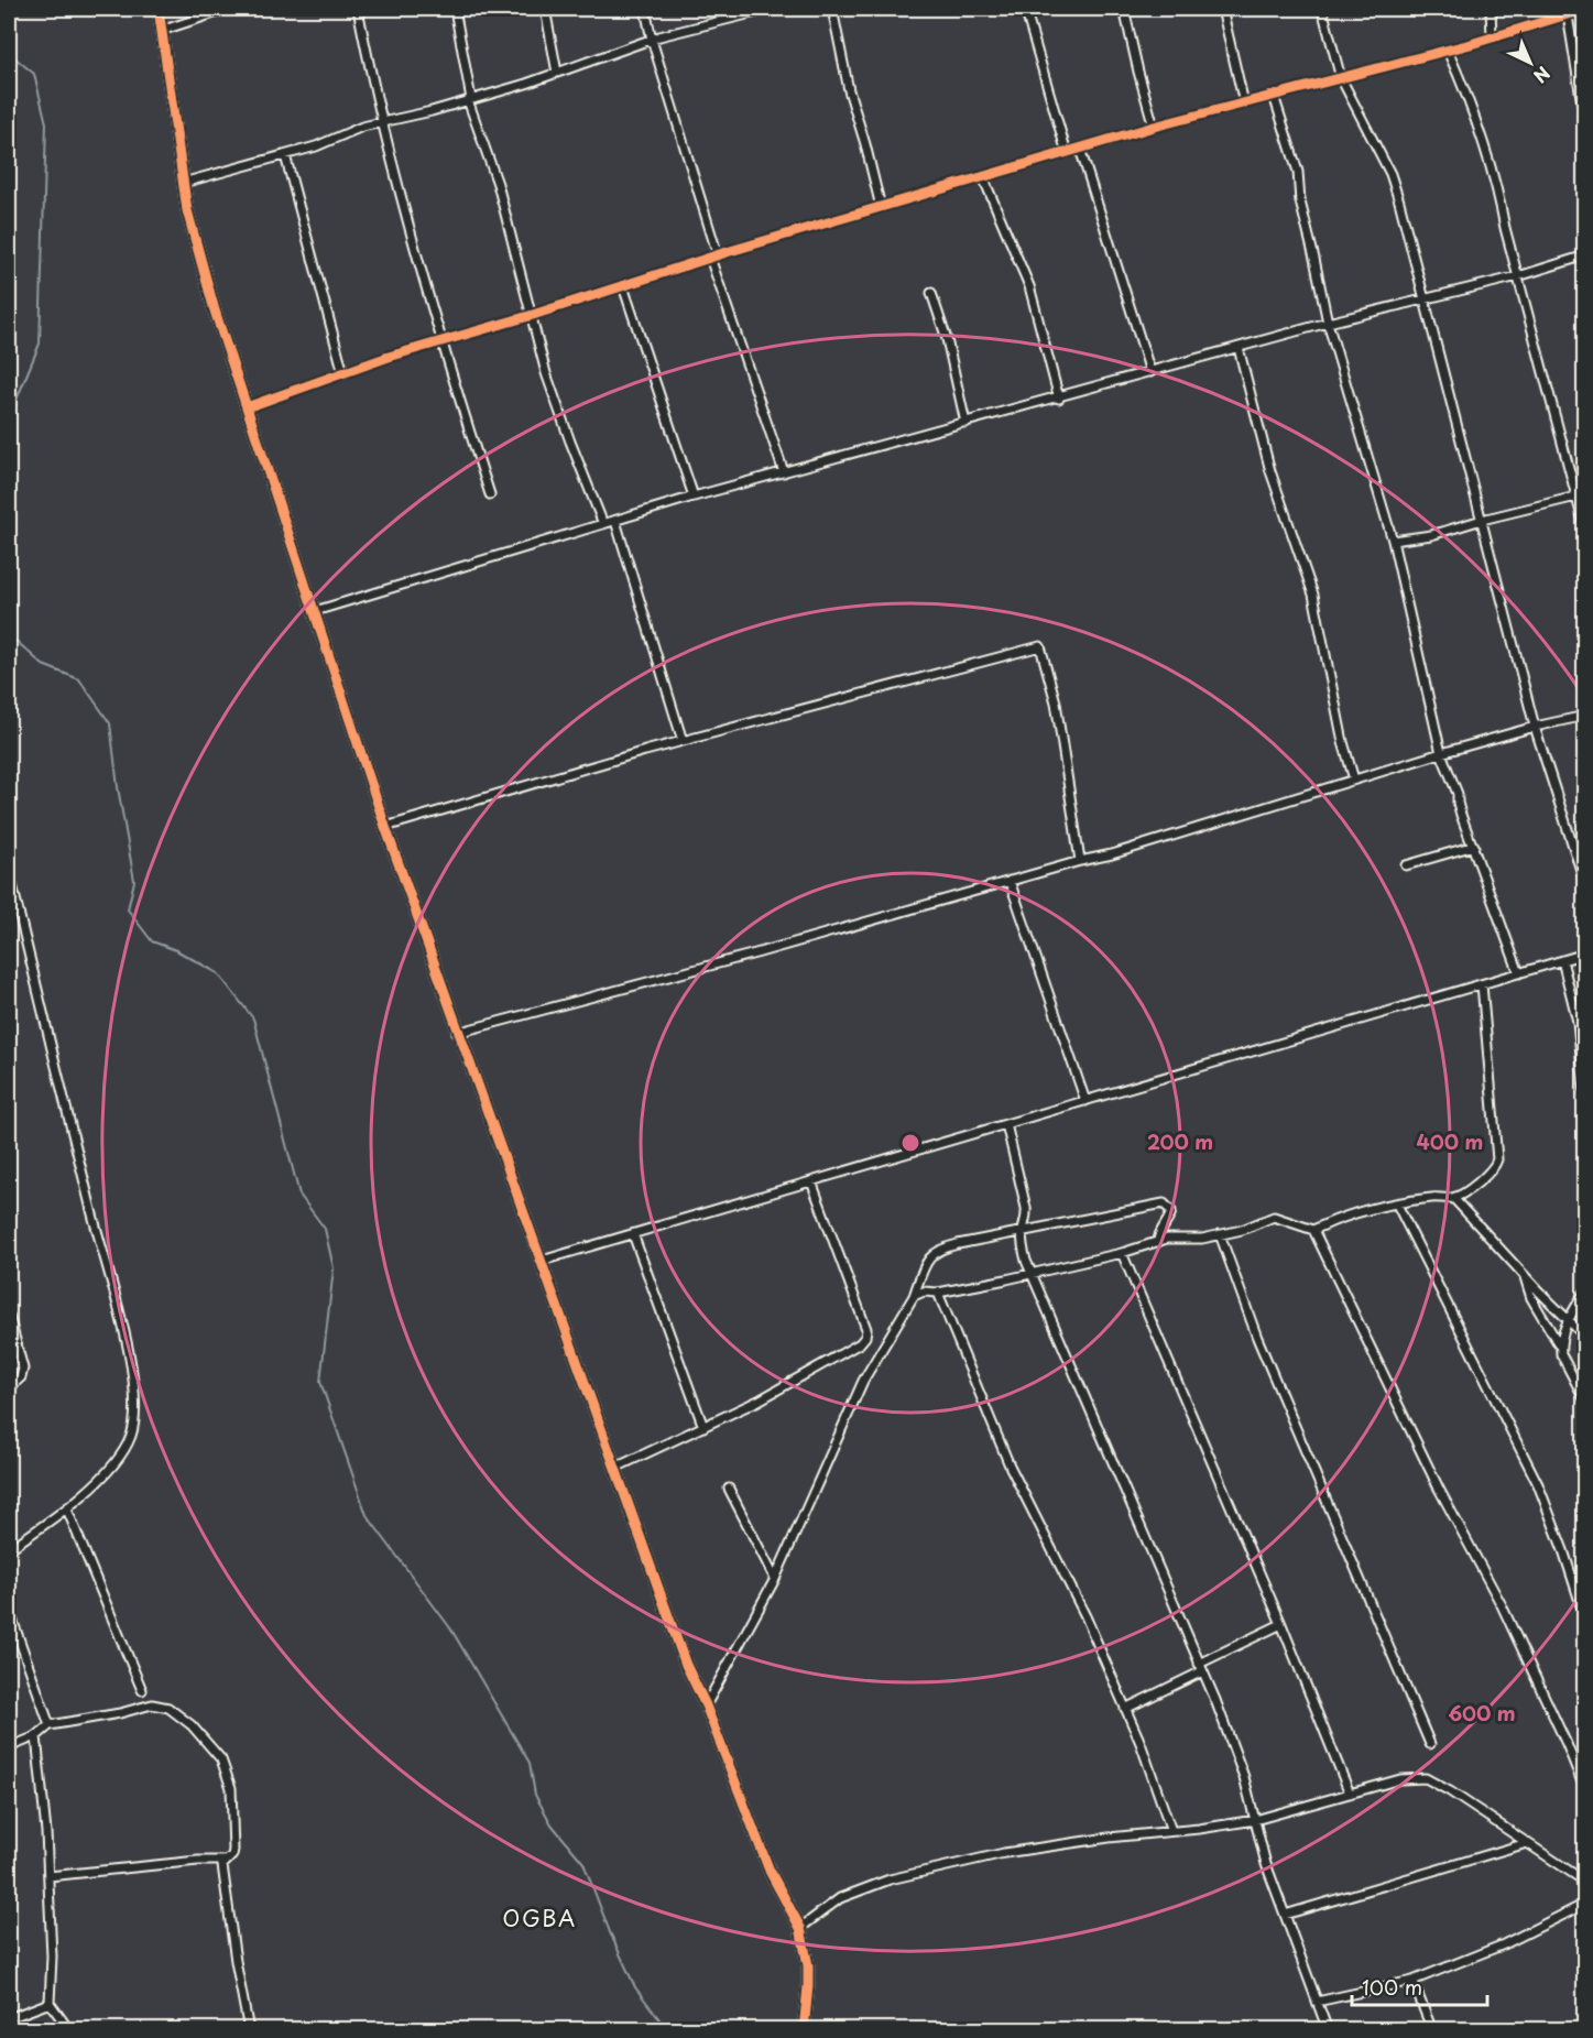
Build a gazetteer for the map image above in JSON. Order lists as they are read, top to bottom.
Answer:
{
  "districts": ["OGBA"],
  "scale_bar": "100 m",
  "north": "bottom right",
  "rings": ["200 m", "400 m", "600 m"]
}
